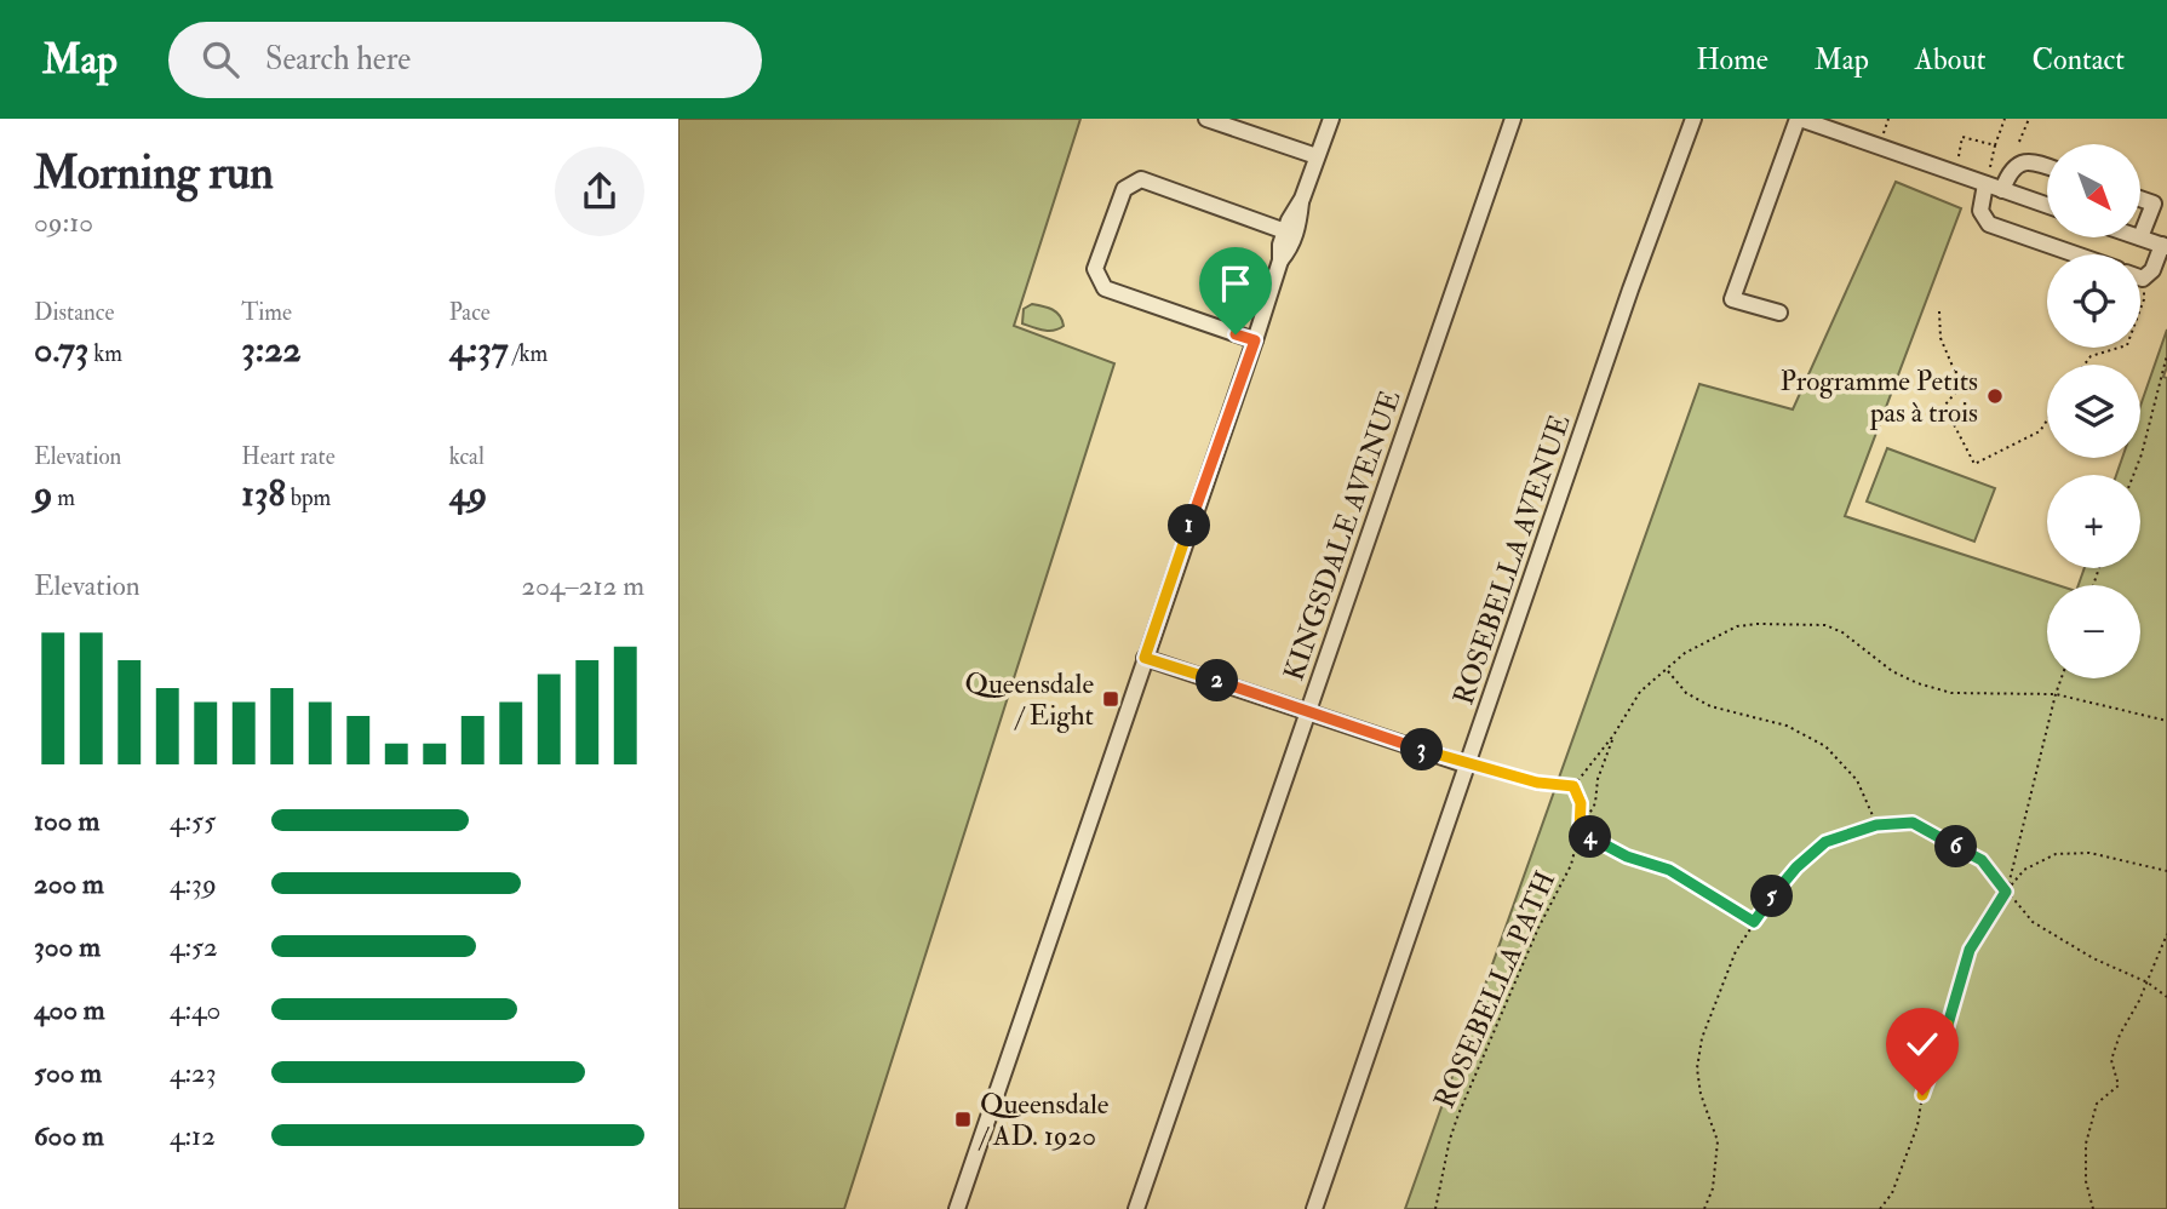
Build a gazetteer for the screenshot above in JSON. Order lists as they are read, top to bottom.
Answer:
{
  "streets": {
    "street": ["KINGSDALE AVENUE", "ROSEBELLA AVENUE"],
    "path": ["ROSEBELLA PATH"]
  },
  "places": {
    "other": ["Programme Petits pas à trois"],
    "transit": ["Queensdale / Eight", "Queensdale / AD. 1920"]
  },
  "north": "bottom right",
  "page": {
    "header": "Map",
    "search": "Search here",
    "nav": [
      "Home",
      "Map",
      "About",
      "Contact"
    ],
    "heading": ["Morning run", "09:10"],
    "map_buttons": ["+", "−"],
    "stats": [
      ["Distance", "0.73 km"],
      ["Time", "3:22"],
      ["Pace", "4:37 /km"],
      ["Elevation", "9 m"],
      ["Heart rate", "138 bpm"],
      ["kcal", "49"]
    ],
    "pins": [
      "1",
      "2",
      "3",
      "4",
      "6",
      "5"
    ],
    "chart": ["Elevation", "204–212 m"],
    "list": [
      {
        "name": "100 m",
        "note": "4:55"
      },
      {
        "name": "200 m",
        "note": "4:39"
      },
      {
        "name": "300 m",
        "note": "4:52"
      },
      {
        "name": "400 m",
        "note": "4:40"
      },
      {
        "name": "500 m",
        "note": "4:23"
      },
      {
        "name": "600 m",
        "note": "4:12"
      }
    ]
  }
}
